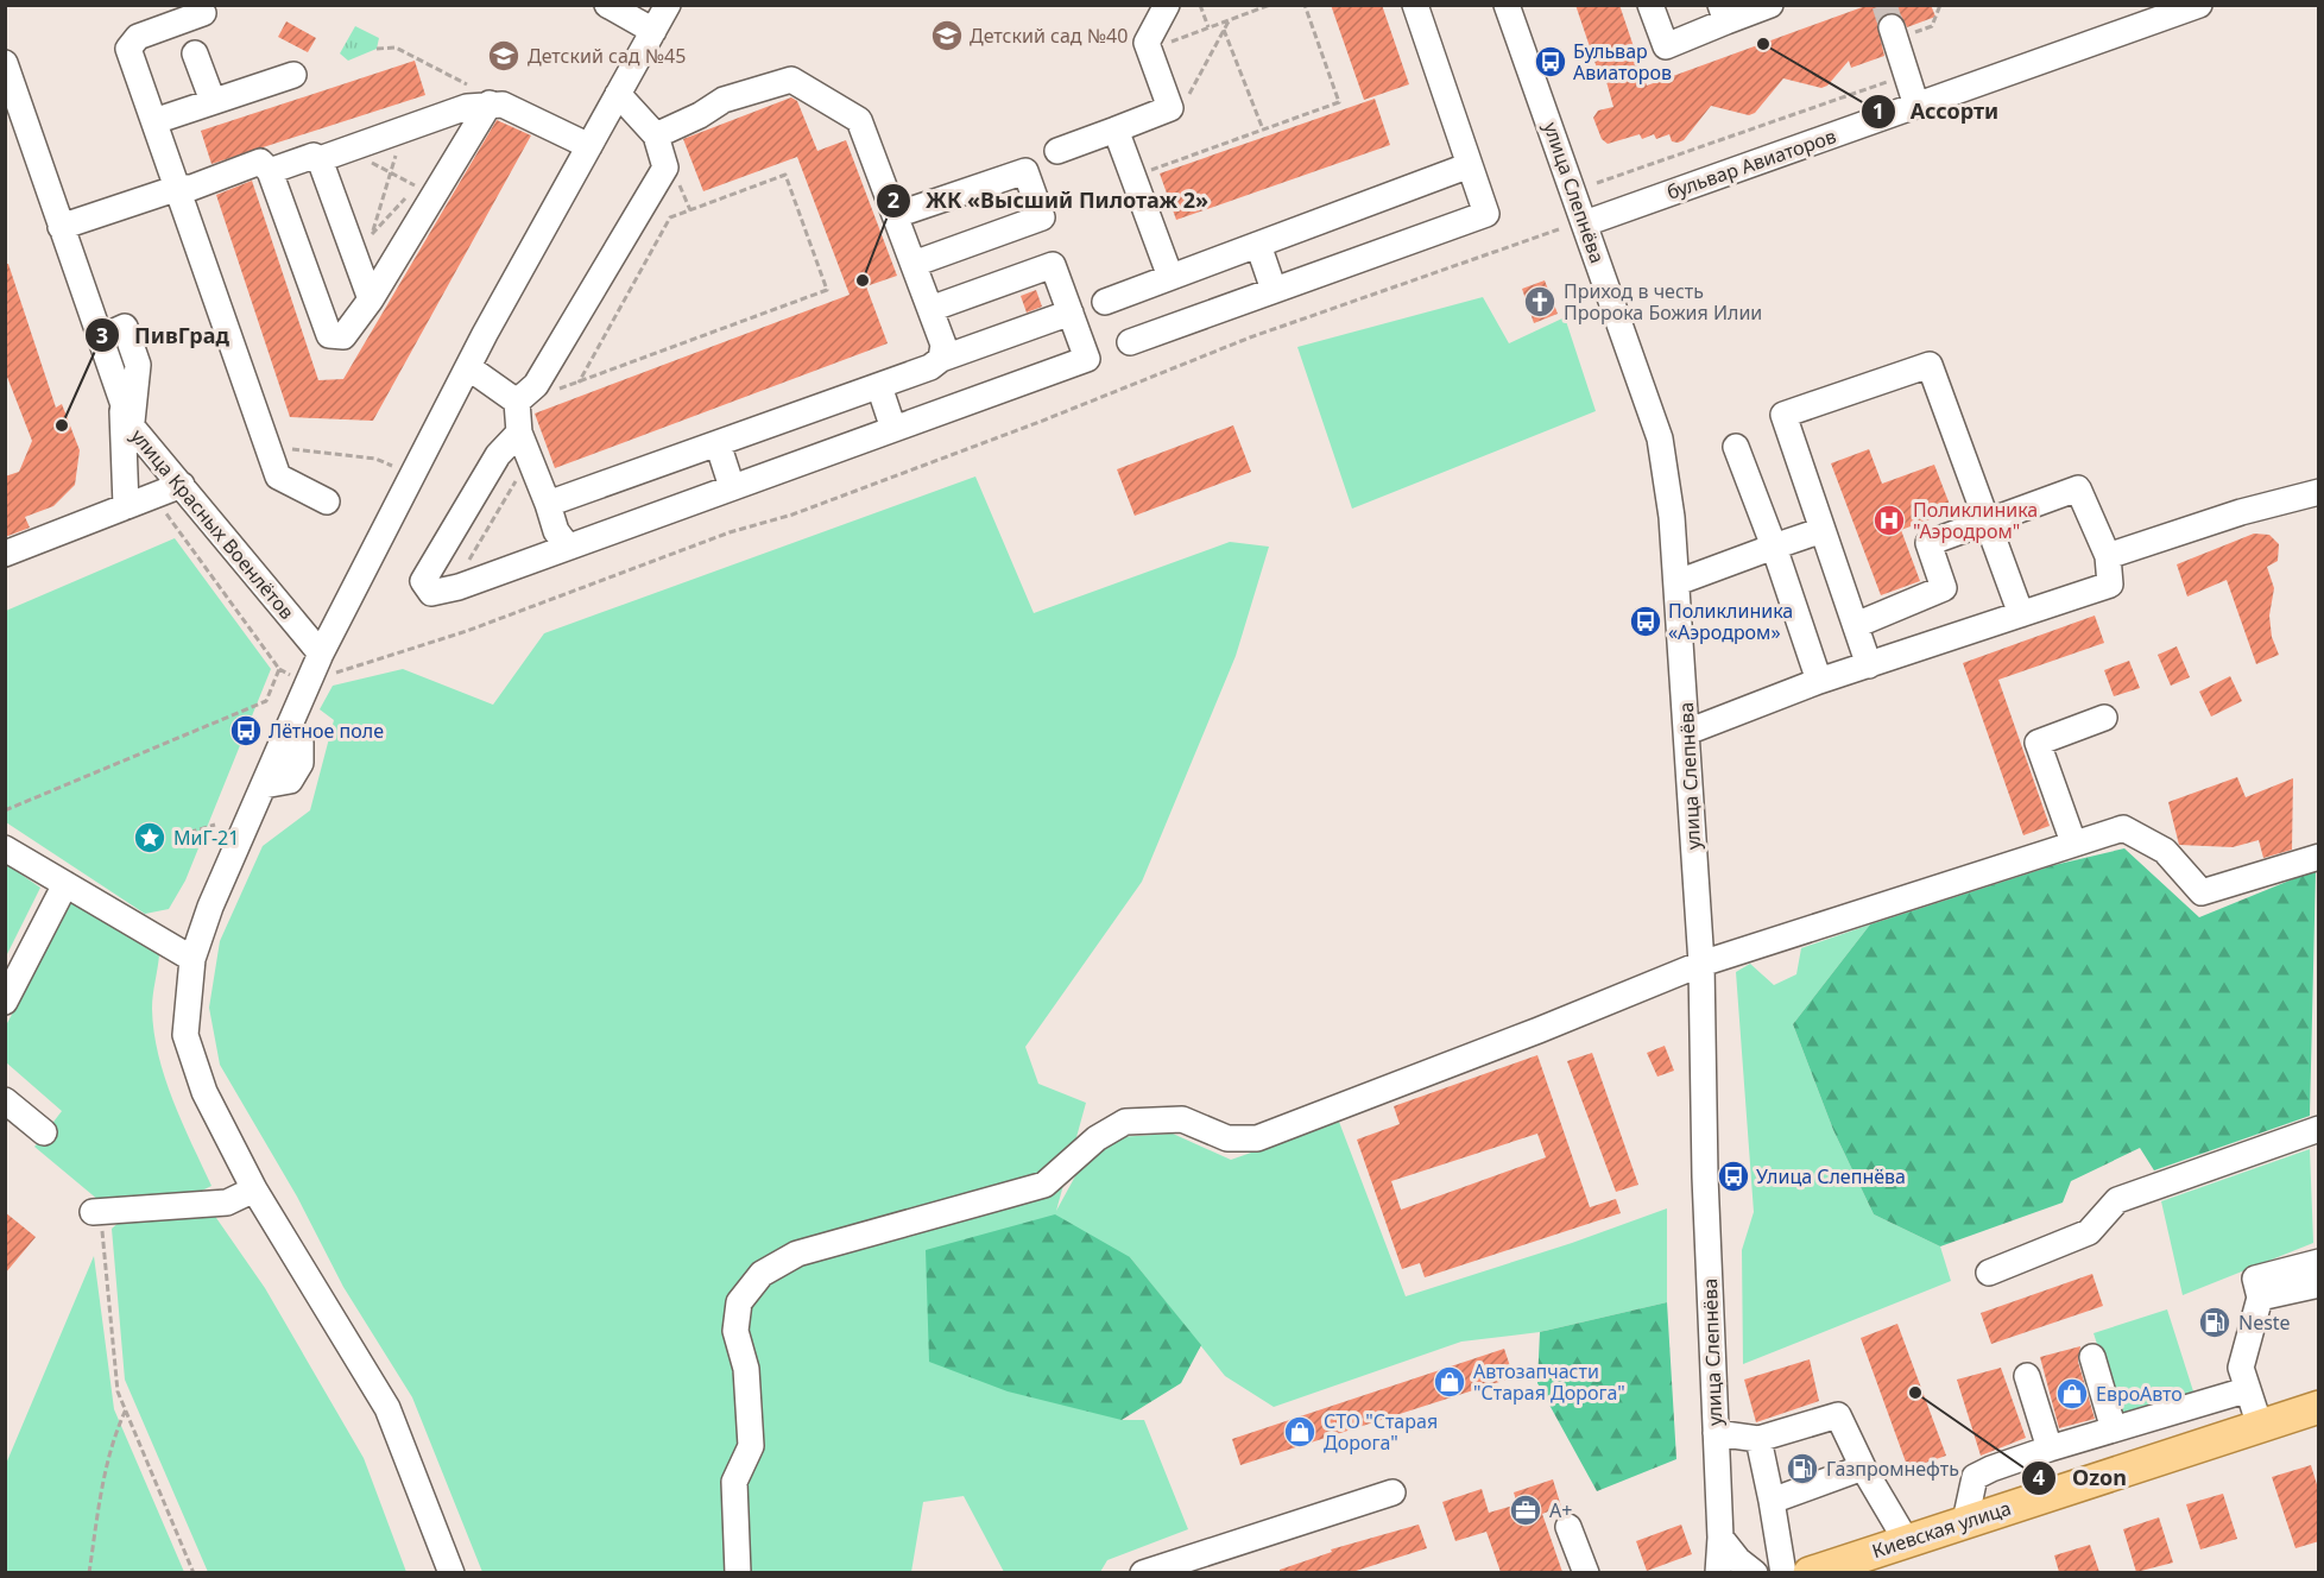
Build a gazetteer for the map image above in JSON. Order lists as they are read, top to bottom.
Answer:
{
  "streets": {
    "main road": ["Киевская улица"],
    "street": ["бульвар Авиаторов", "улица Слепнёва", "улица Красных Военлётов"]
  },
  "crossings": [
    ["бульвар Авиаторов", "улица Слепнёва"]
  ],
  "places": {
    "school or university": ["Детский сад №40", "Детский сад №45"],
    "other": [
      "Ассорти",
      "ЖК «Высший Пилотаж 2»",
      "ПивГрад",
      "Ozon"
    ],
    "bus stop": [
      "Бульвар Авиаторов",
      "Поликлиника «Аэродром»",
      "Лётное поле",
      "Улица Слепнёва"
    ],
    "church": ["Приход в честь Пророка Божия Илии"],
    "hospital": ["Поликлиника \"Аэродром\""],
    "place": ["МиГ-21"],
    "fuel station": ["Neste", "Газпромнефть"],
    "shop": ["Автозапчасти \"Старая Дорога\"", "ЕвроАвто", "СТО \"Старая Дорога\""],
    "office": ["А+"]
  }
}
